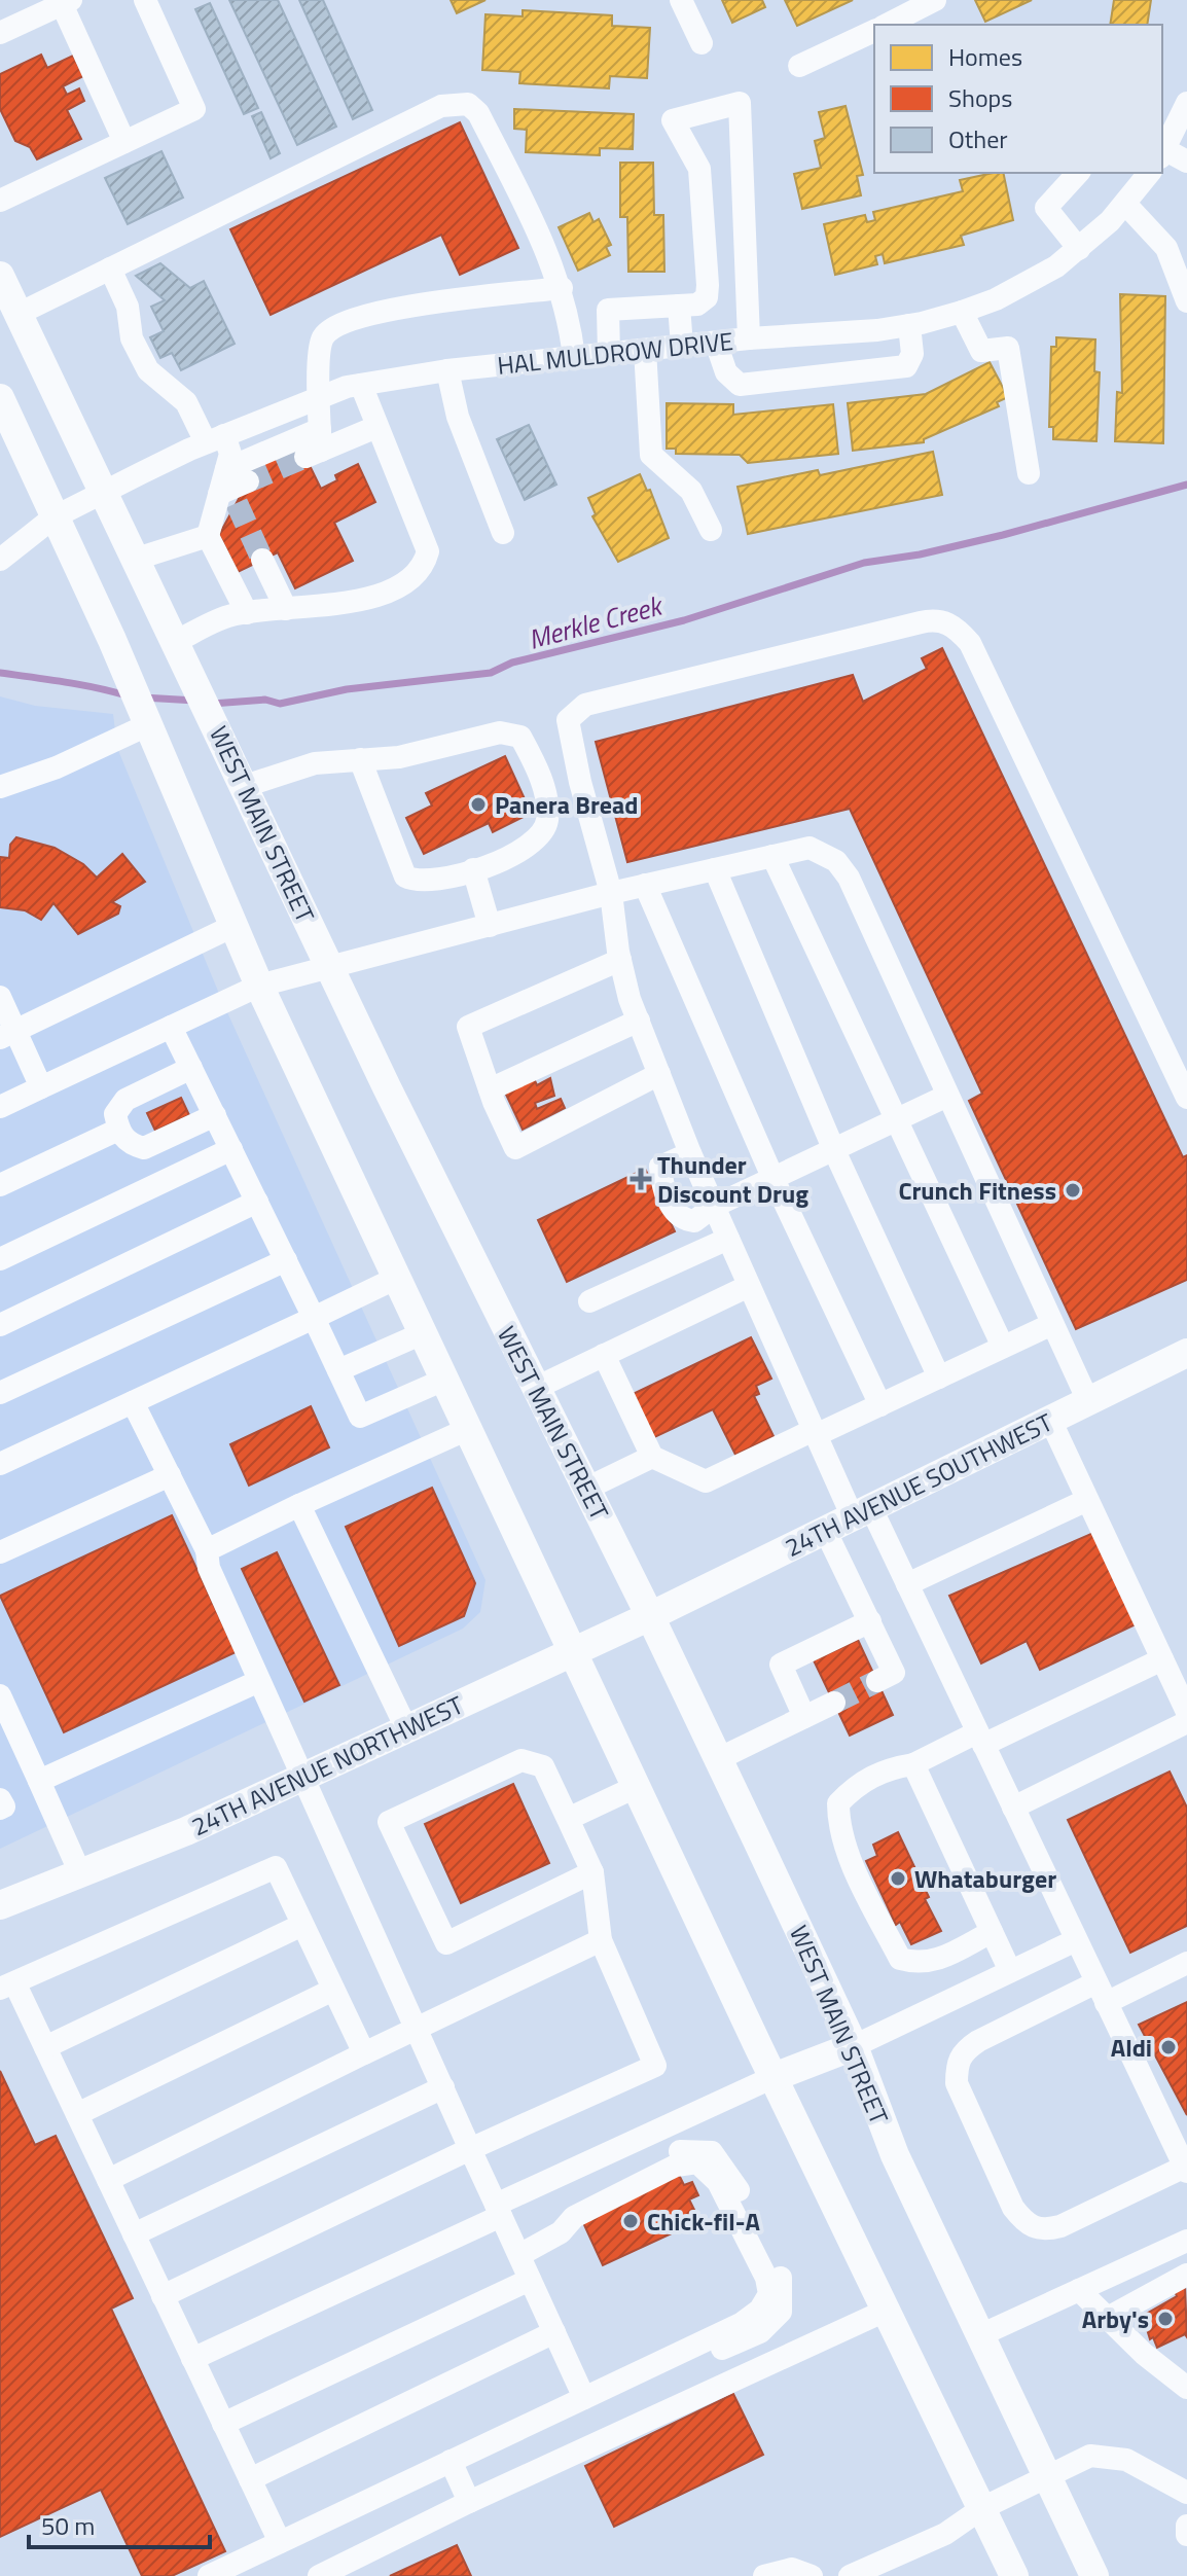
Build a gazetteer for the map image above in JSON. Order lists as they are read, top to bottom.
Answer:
{
  "streets": {
    "main road": ["WEST MAIN STREET", "24TH AVENUE SOUTHWEST", "24TH AVENUE NORTHWEST"],
    "street": ["HAL MULDROW DRIVE"]
  },
  "crossings": [
    ["HAL MULDROW DRIVE", "WEST MAIN STREET"],
    ["WEST MAIN STREET", "24TH AVENUE SOUTHWEST"],
    ["WEST MAIN STREET", "24TH AVENUE NORTHWEST"],
    ["24TH AVENUE SOUTHWEST", "24TH AVENUE NORTHWEST"]
  ],
  "water": ["Merkle Creek"],
  "places": {
    "other": [
      "Panera Bread",
      "Crunch Fitness",
      "Whataburger",
      "Aldi",
      "Chick-fil-A",
      "Arby's"
    ],
    "health": ["Thunder Discount Drug"]
  },
  "legend": ["Homes", "Shops", "Other"],
  "scale_bar": "50 m"
}
